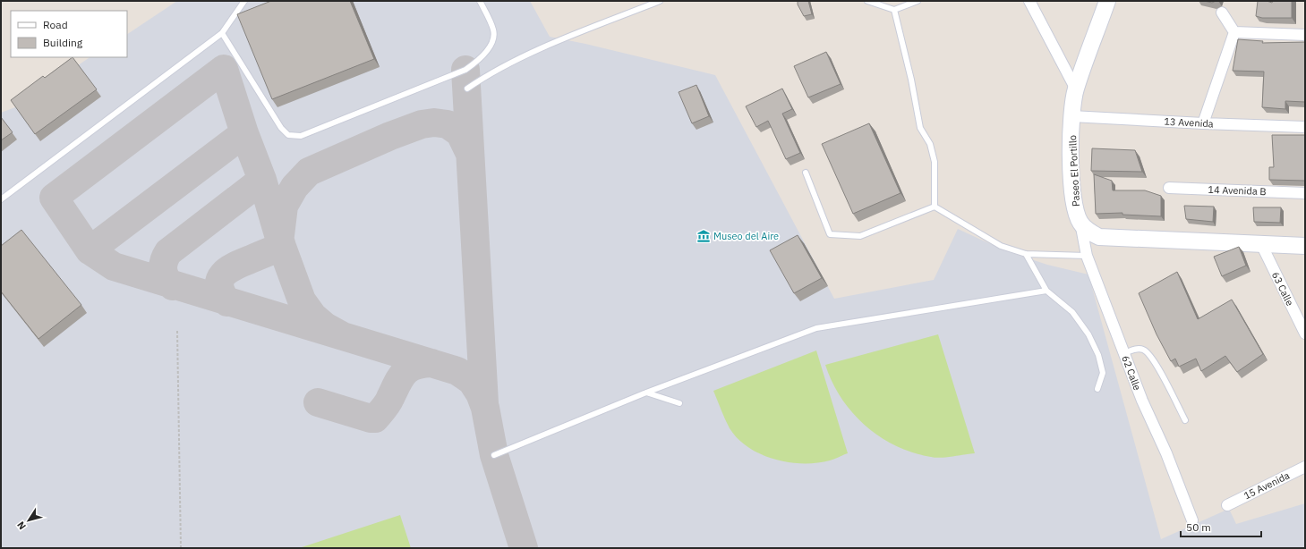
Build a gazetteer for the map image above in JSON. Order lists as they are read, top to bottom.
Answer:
{
  "streets": {
    "main road": ["Paseo El Portillo"],
    "street": [
      "13 Avenida",
      "14 Avenida B",
      "63 Calle",
      "62 Calle",
      "15 Avenida"
    ]
  },
  "crossings": [
    ["13 Avenida", "Paseo El Portillo"],
    ["Paseo El Portillo", "63 Calle"],
    ["Paseo El Portillo", "62 Calle"]
  ],
  "places": {
    "museum": ["Museo del Aire"]
  },
  "legend": ["Road", "Building"],
  "scale_bar": "50 m",
  "north": "bottom left"
}
